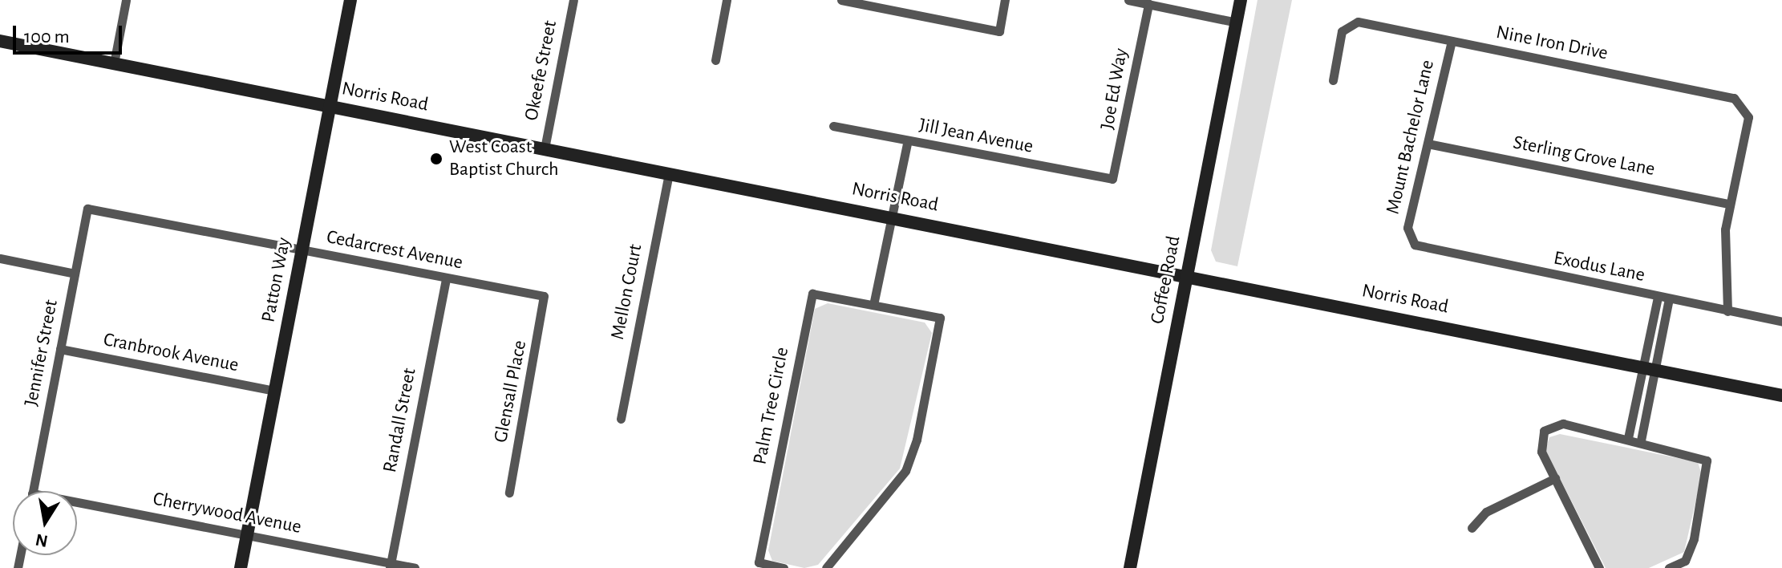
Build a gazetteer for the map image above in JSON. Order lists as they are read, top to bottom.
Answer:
{
  "streets": {
    "street": [
      "Nine Iron Drive",
      "Okeefe Street",
      "Joe Ed Way",
      "Norris Road",
      "Jill Jean Avenue",
      "Mount Bachelor Lane",
      "Sterling Grove Lane",
      "Cedarcrest Avenue",
      "Exodus Lane",
      "Patton Way",
      "Coffee Road",
      "Mellon Court",
      "Jennifer Street",
      "Cranbrook Avenue",
      "Glensall Place",
      "Palm Tree Circle",
      "Randall Street",
      "Cherrywood Avenue"
    ]
  },
  "crossings": [
    ["Nine Iron Drive", "Mount Bachelor Lane"],
    ["Nine Iron Drive", "Sterling Grove Lane"],
    ["Okeefe Street", "Norris Road"],
    ["Joe Ed Way", "Jill Jean Avenue"],
    ["Norris Road", "Patton Way"],
    ["Norris Road", "Coffee Road"],
    ["Norris Road", "Mellon Court"],
    ["Mount Bachelor Lane", "Sterling Grove Lane"],
    ["Mount Bachelor Lane", "Exodus Lane"],
    ["Cedarcrest Avenue", "Patton Way"],
    ["Cedarcrest Avenue", "Jennifer Street"],
    ["Cedarcrest Avenue", "Glensall Place"],
    ["Cedarcrest Avenue", "Randall Street"],
    ["Patton Way", "Cranbrook Avenue"],
    ["Patton Way", "Cherrywood Avenue"],
    ["Jennifer Street", "Cranbrook Avenue"],
    ["Randall Street", "Cherrywood Avenue"]
  ],
  "places": ["West Coast Baptist Church"],
  "scale_bar": "100 m",
  "north": "bottom"
}
